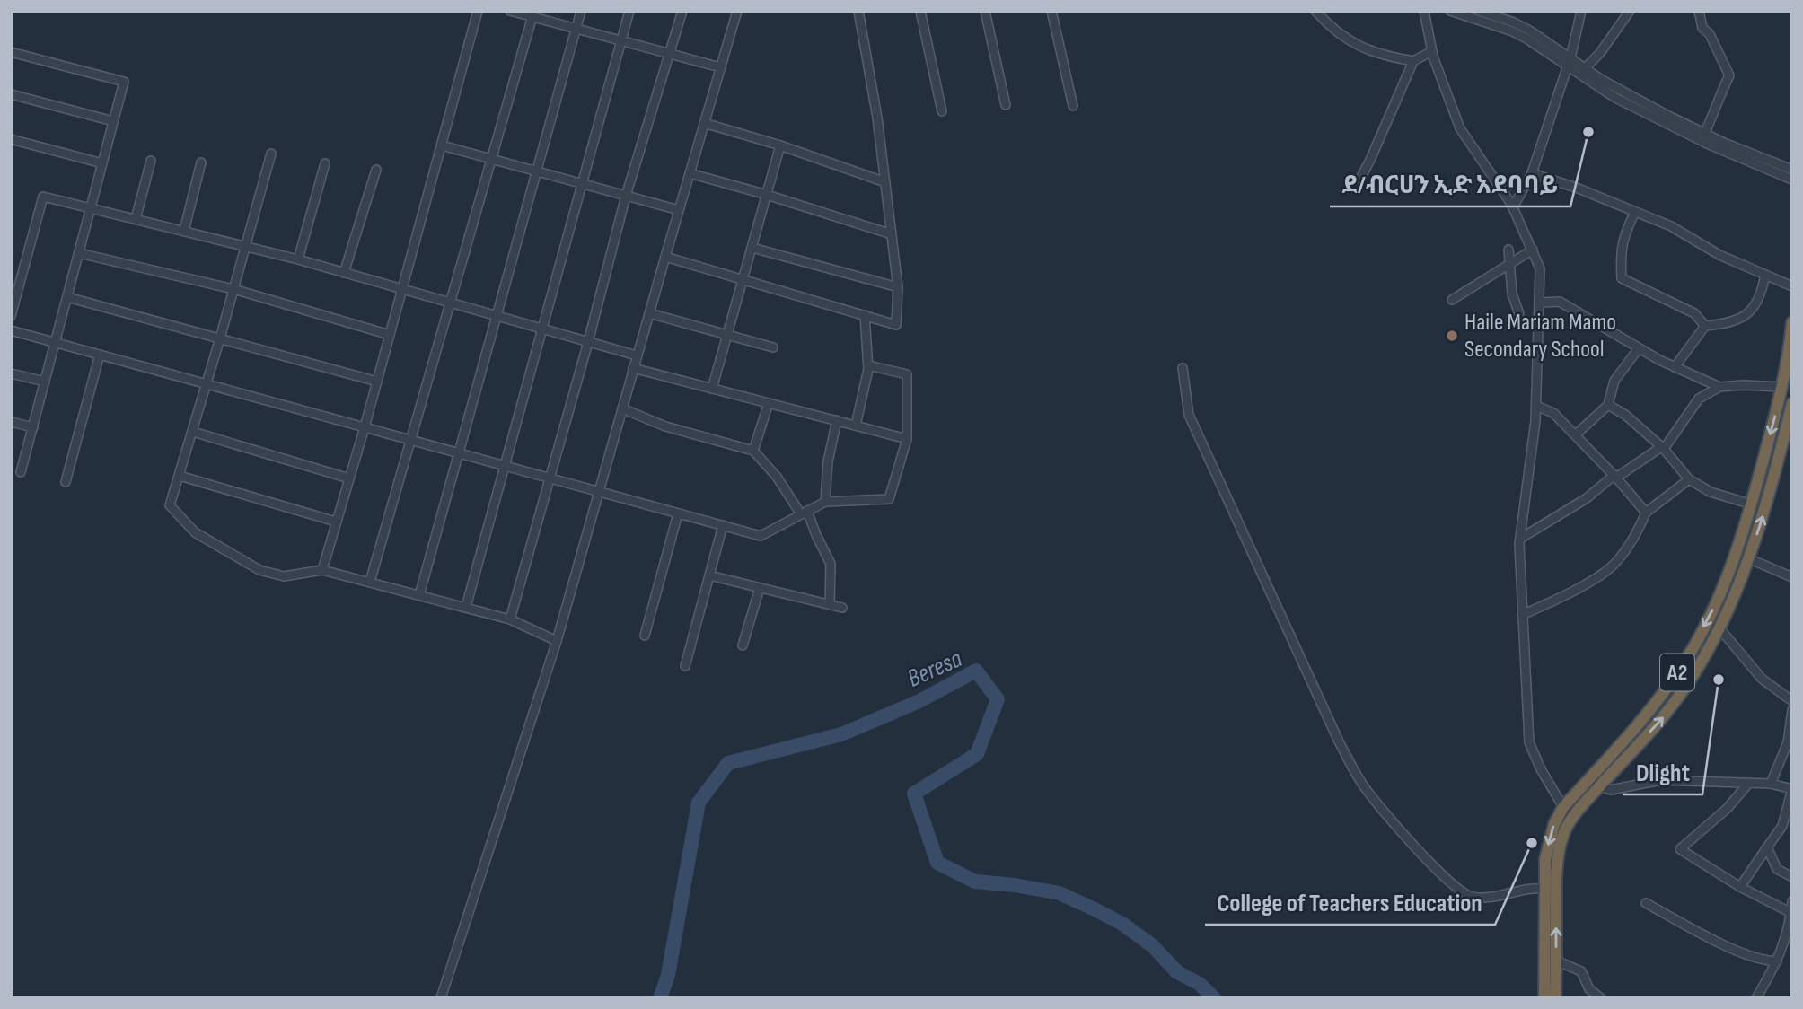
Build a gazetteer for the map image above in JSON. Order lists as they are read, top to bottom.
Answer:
{
  "streets": {
    "highway": ["A2"]
  },
  "water": ["Beresa"],
  "places": [
    "ደ/ብርሀን ኢድ አደባባይ",
    "Haile Mariam Mamo Secondary School",
    "Dlight",
    "College of Teachers Education"
  ]
}
